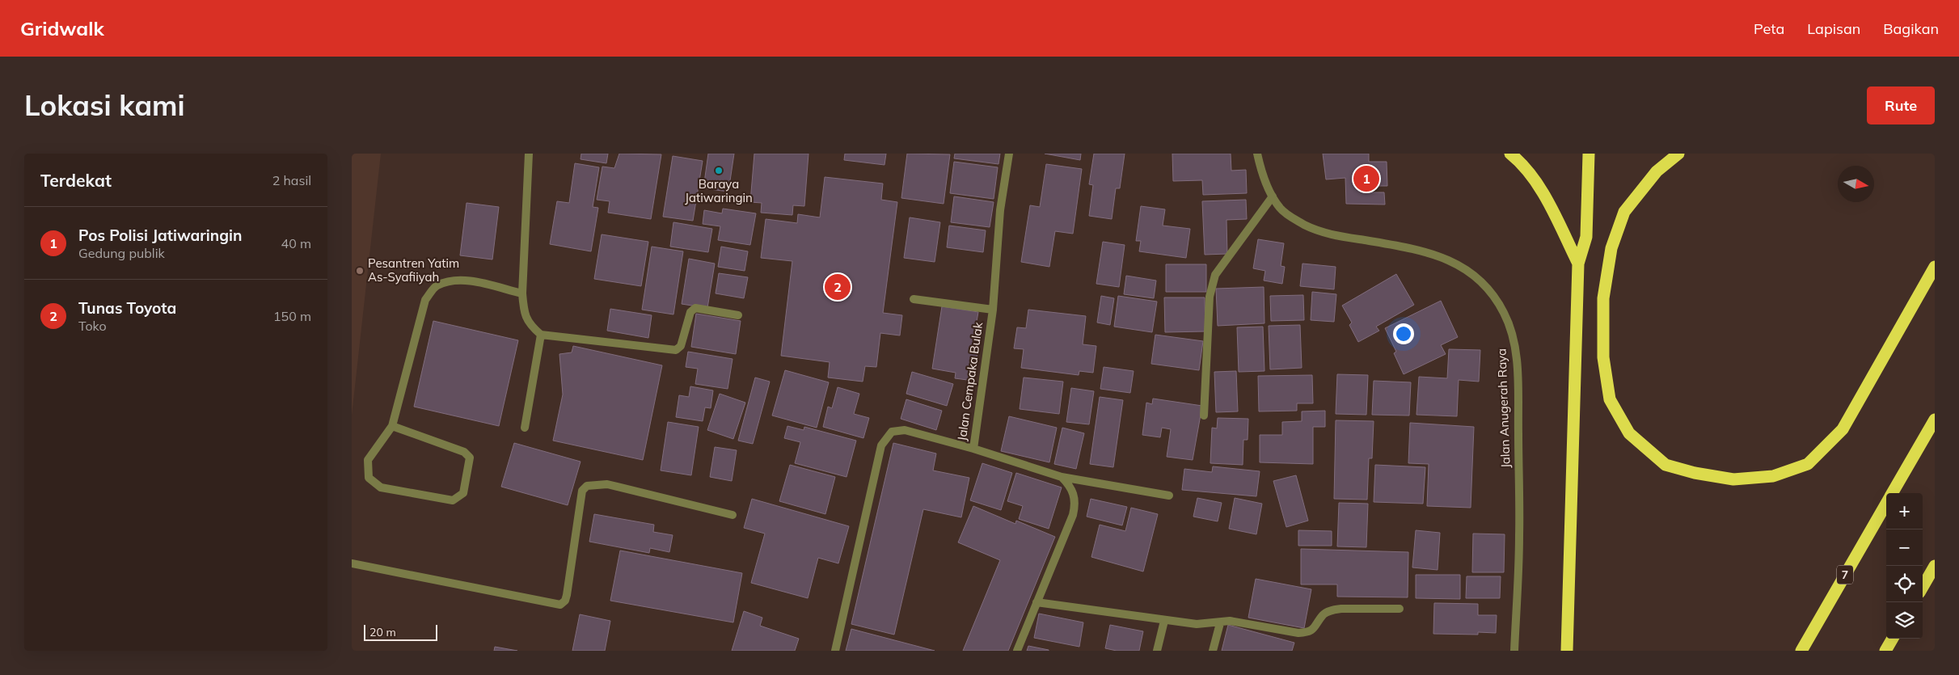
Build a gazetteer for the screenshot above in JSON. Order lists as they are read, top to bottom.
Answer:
{
  "streets": {
    "highway": ["7"],
    "street": ["Jalan Cempaka Bulak", "Jalan Anugerah Raya"]
  },
  "places": ["Baraya Jatiwaringin", "Pesantren Yatim As-Syafiiyah"],
  "scale_bar": "20 m",
  "north": "right",
  "page": {
    "header": "Gridwalk",
    "nav": ["Peta", "Lapisan", "Bagikan"],
    "buttons": "Rute",
    "title": "Lokasi kami",
    "heading": ["Terdekat", "2 hasil"],
    "pins": ["1", "2"],
    "list": [
      {
        "mark": "1",
        "name": "Pos Polisi Jatiwaringin",
        "note": "Gedung publik",
        "value": "40 m"
      },
      {
        "mark": "2",
        "name": "Tunas Toyota",
        "note": "Toko",
        "value": "150 m"
      }
    ],
    "map_buttons": ["+", "−"],
    "scale": "20 m"
  }
}
